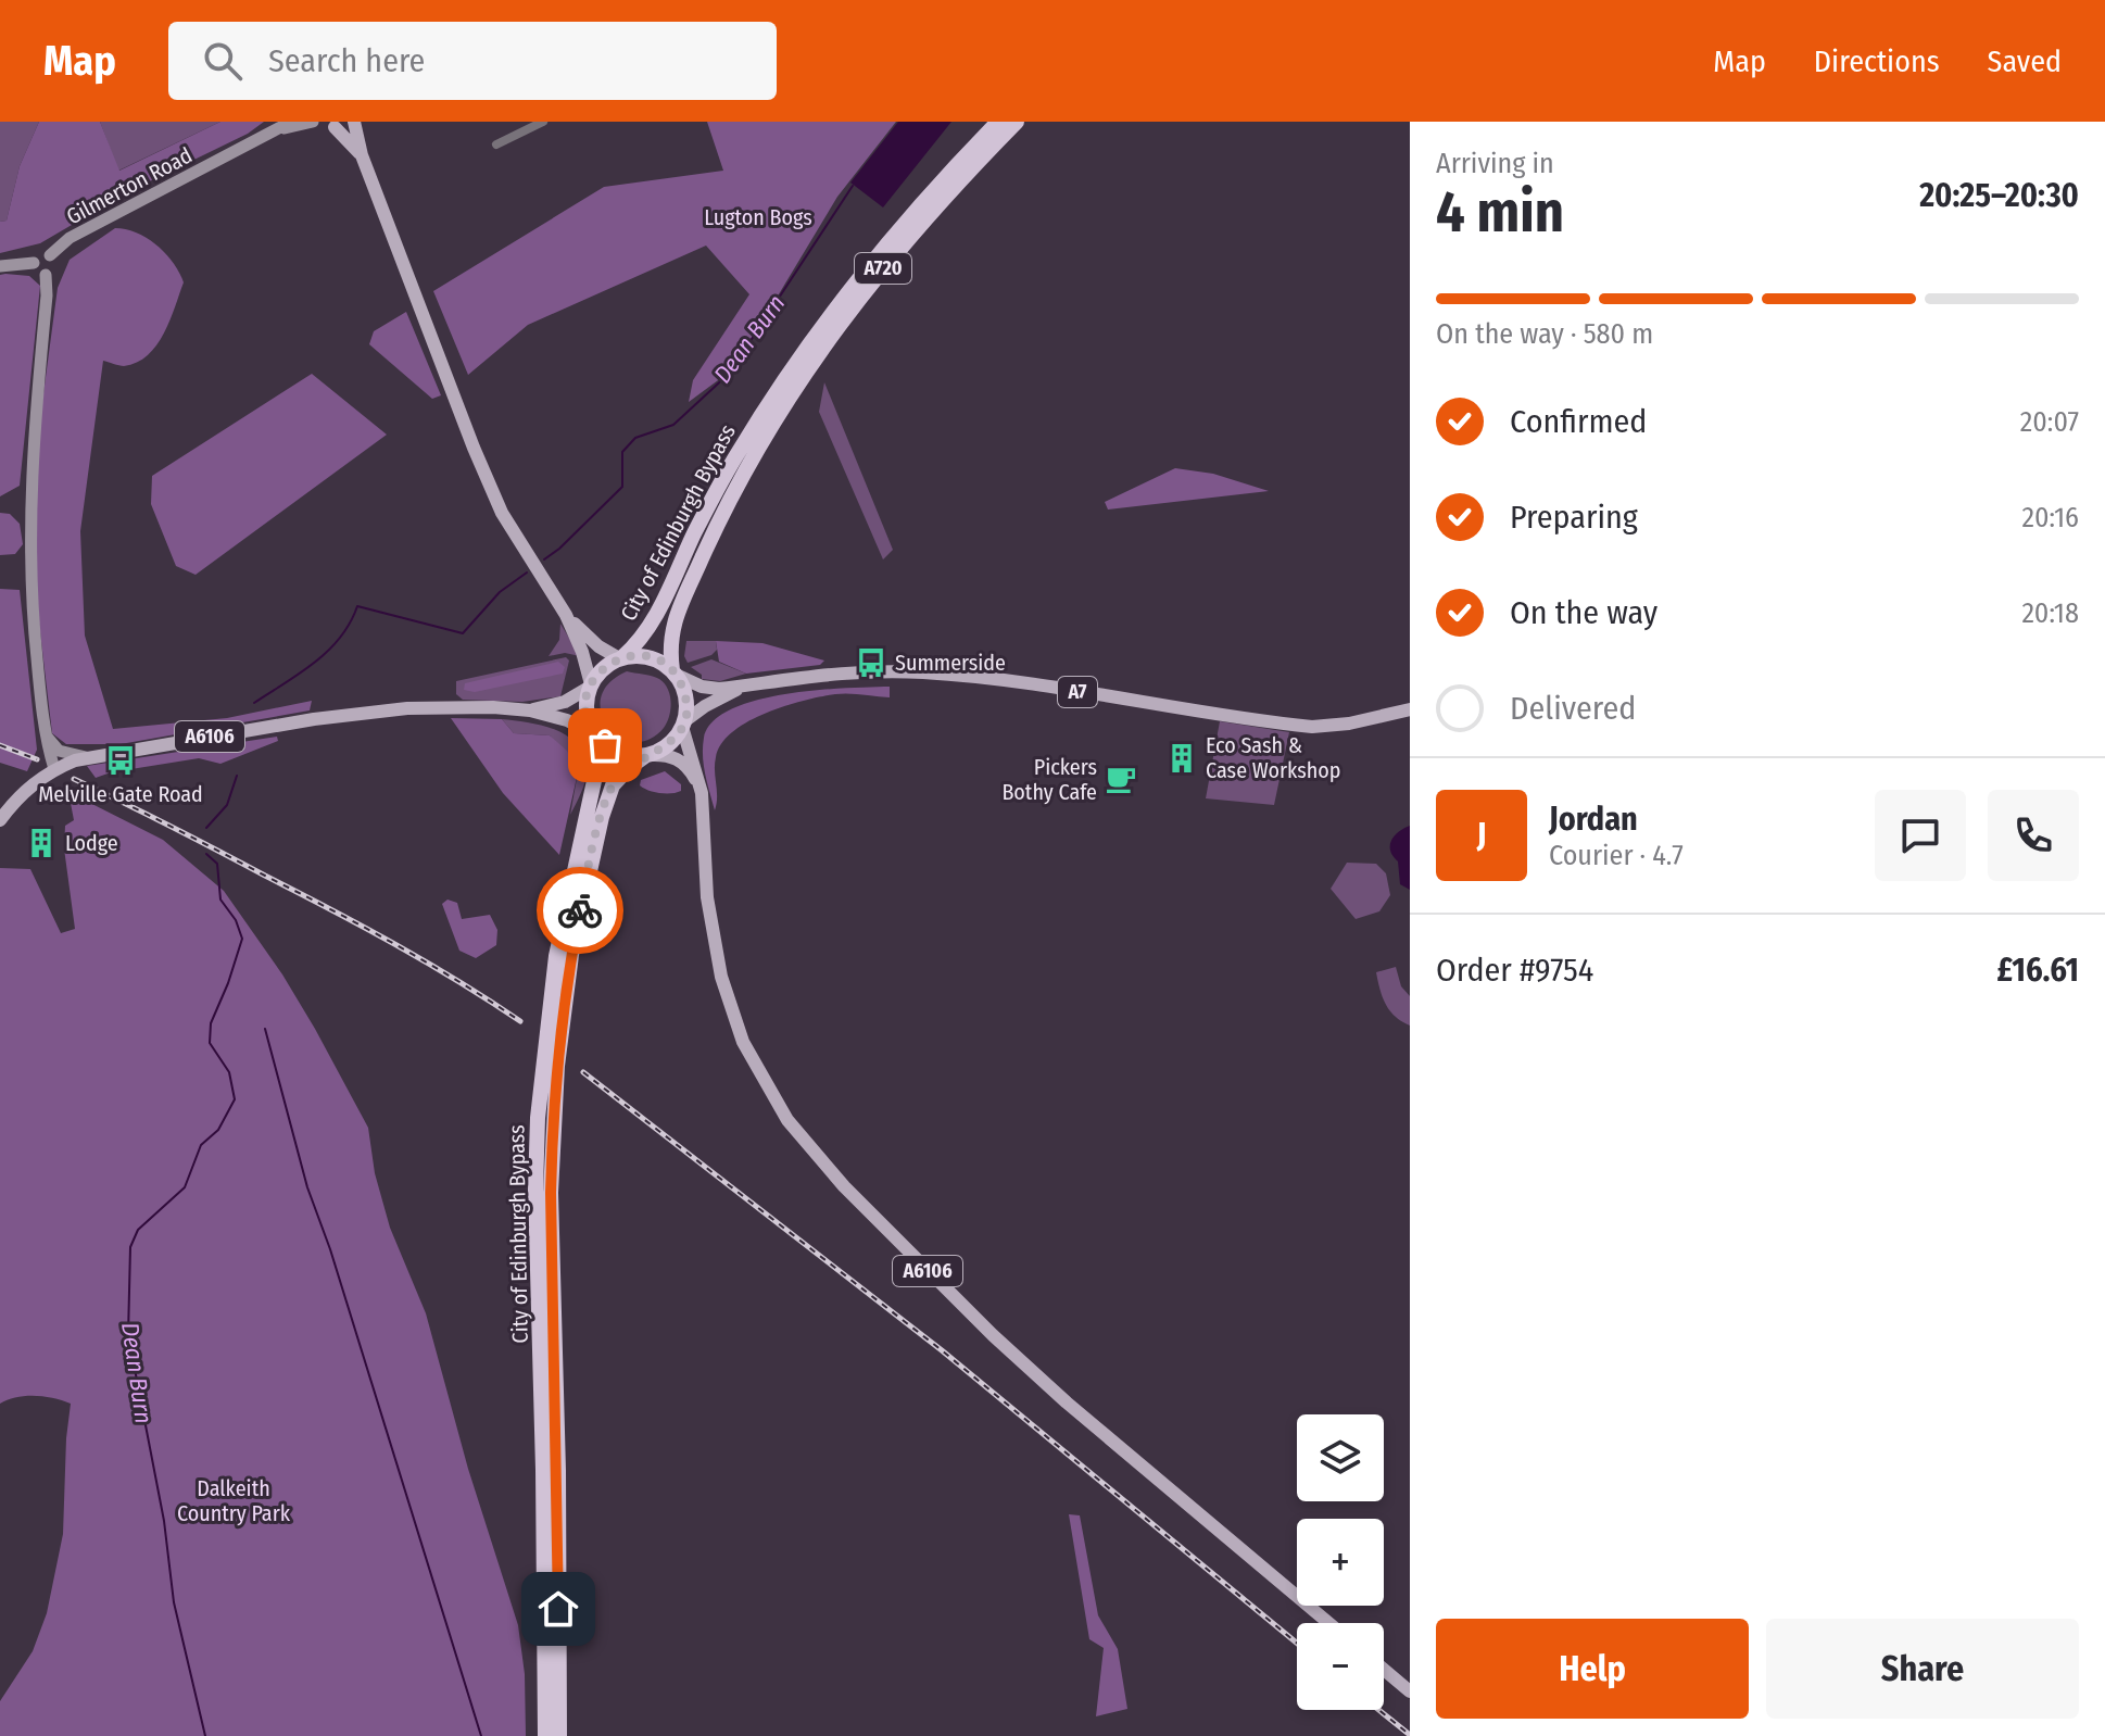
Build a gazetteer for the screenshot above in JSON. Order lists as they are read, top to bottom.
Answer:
{
  "streets": {
    "highway": ["A720", "City of Edinburgh Bypass"],
    "main road": ["A7", "A6106"],
    "street": ["Gilmerton Road"]
  },
  "crossings": [
    ["City of Edinburgh Bypass", "A7"],
    ["City of Edinburgh Bypass", "A6106"],
    ["A7", "A6106"]
  ],
  "water": ["Dean Burn"],
  "parks": ["Lugton Bogs", "Dalkeith Country Park"],
  "places": {
    "bus stop": ["Summerside", "Melville Gate Road"],
    "building": ["Eco Sash & Case Workshop", "Lodge"],
    "cafe": ["Pickers Bothy Cafe"]
  },
  "page": {
    "header": "Map",
    "search": "Search here",
    "nav": ["Map", "Directions", "Saved"],
    "heading": ["4 min", "Arriving in", "20:25–20:30"],
    "panel": [
      "Jordan",
      "Courier · 4.7",
      "Order #9754",
      "£16.61"
    ],
    "bar": "On the way · 580 m",
    "list": [
      ["Confirmed", "20:07"],
      ["Preparing", "20:16"],
      ["On the way", "20:18"],
      "Delivered"
    ],
    "round": "J",
    "map_buttons": ["+", "−"],
    "buttons": ["Help", "Share"]
  }
}
